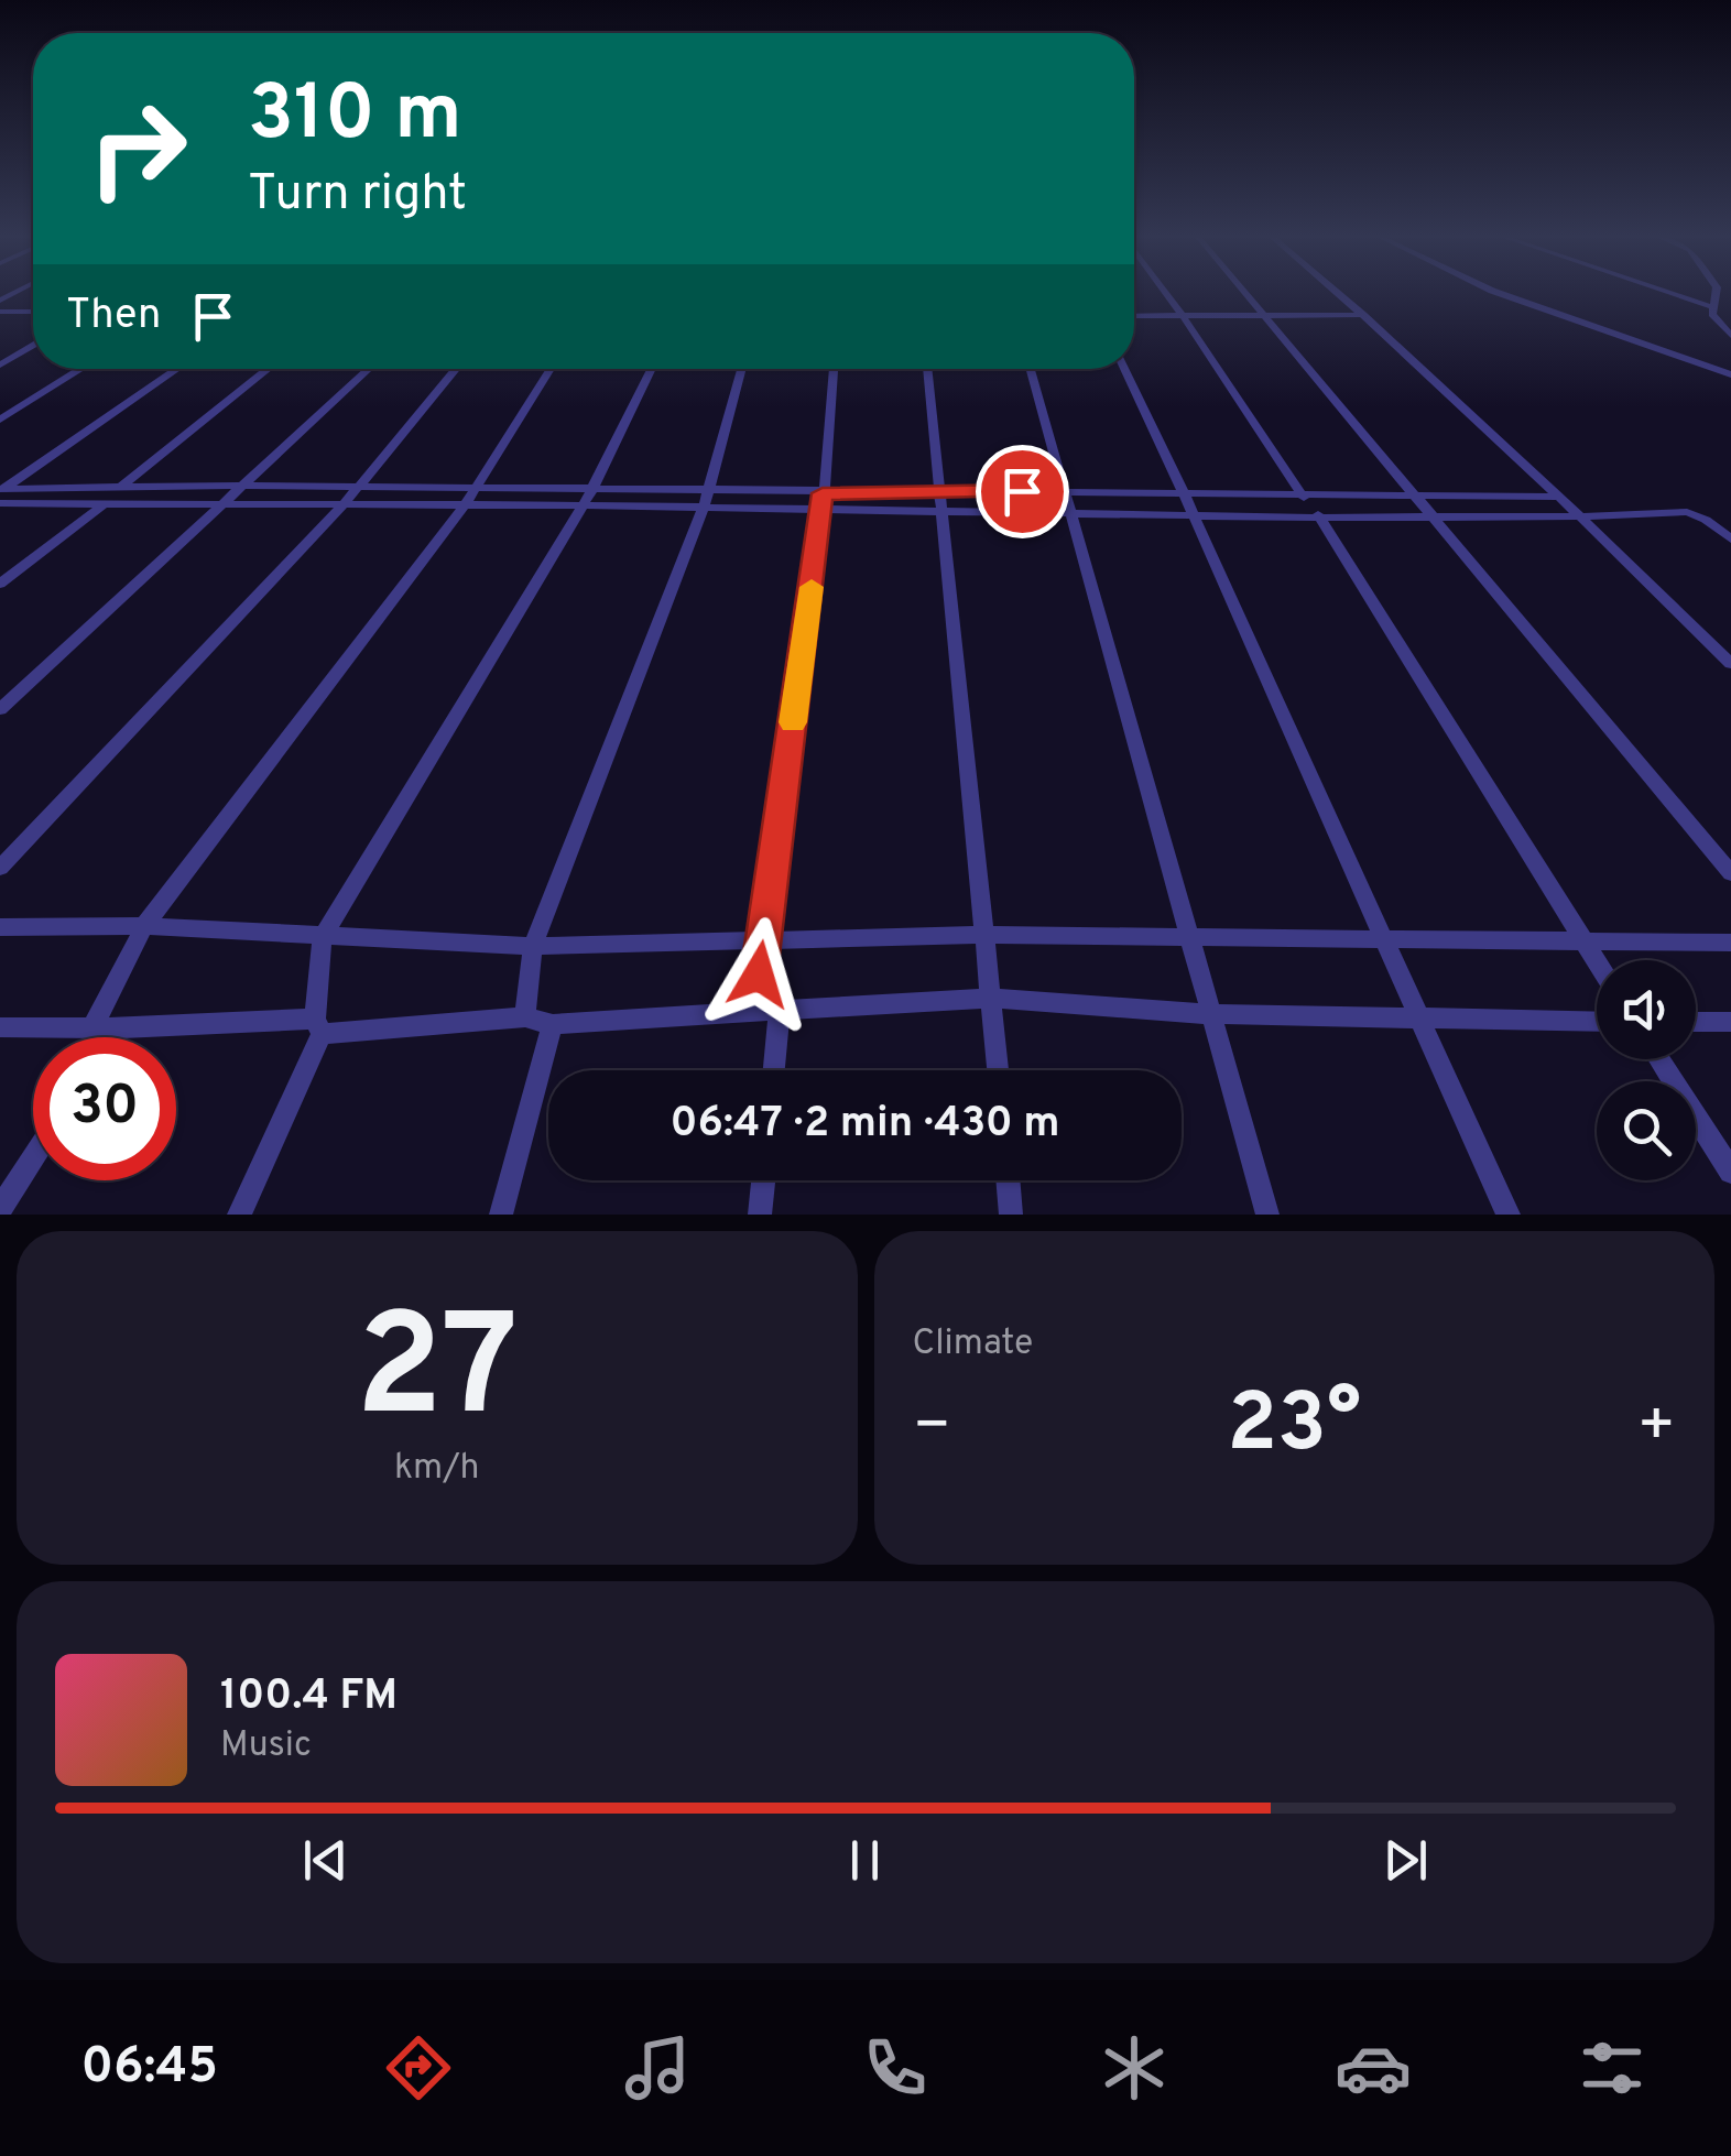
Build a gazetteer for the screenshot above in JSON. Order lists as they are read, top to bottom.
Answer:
{
  "page": {
    "turn": ["310 m", "Turn right"],
    "then": "Then",
    "limit": "30",
    "trip": "06:47 · 2 min · 430 m",
    "tile": [
      ["27", "km/h"],
      "Climate"
    ],
    "heat": ["−", "23°", "+"],
    "song": ["100.4 FM", "Music"],
    "tabs": "06:45"
  }
}
